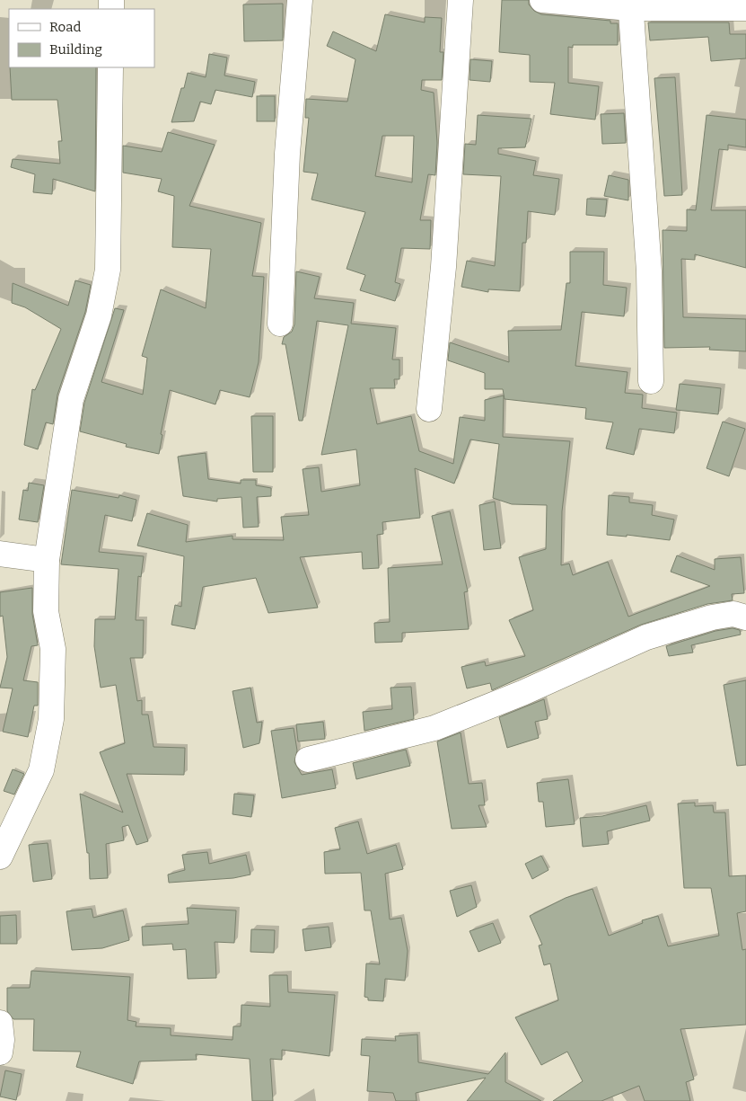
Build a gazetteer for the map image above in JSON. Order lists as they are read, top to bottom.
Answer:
{
  "legend": ["Road", "Building"]
}
